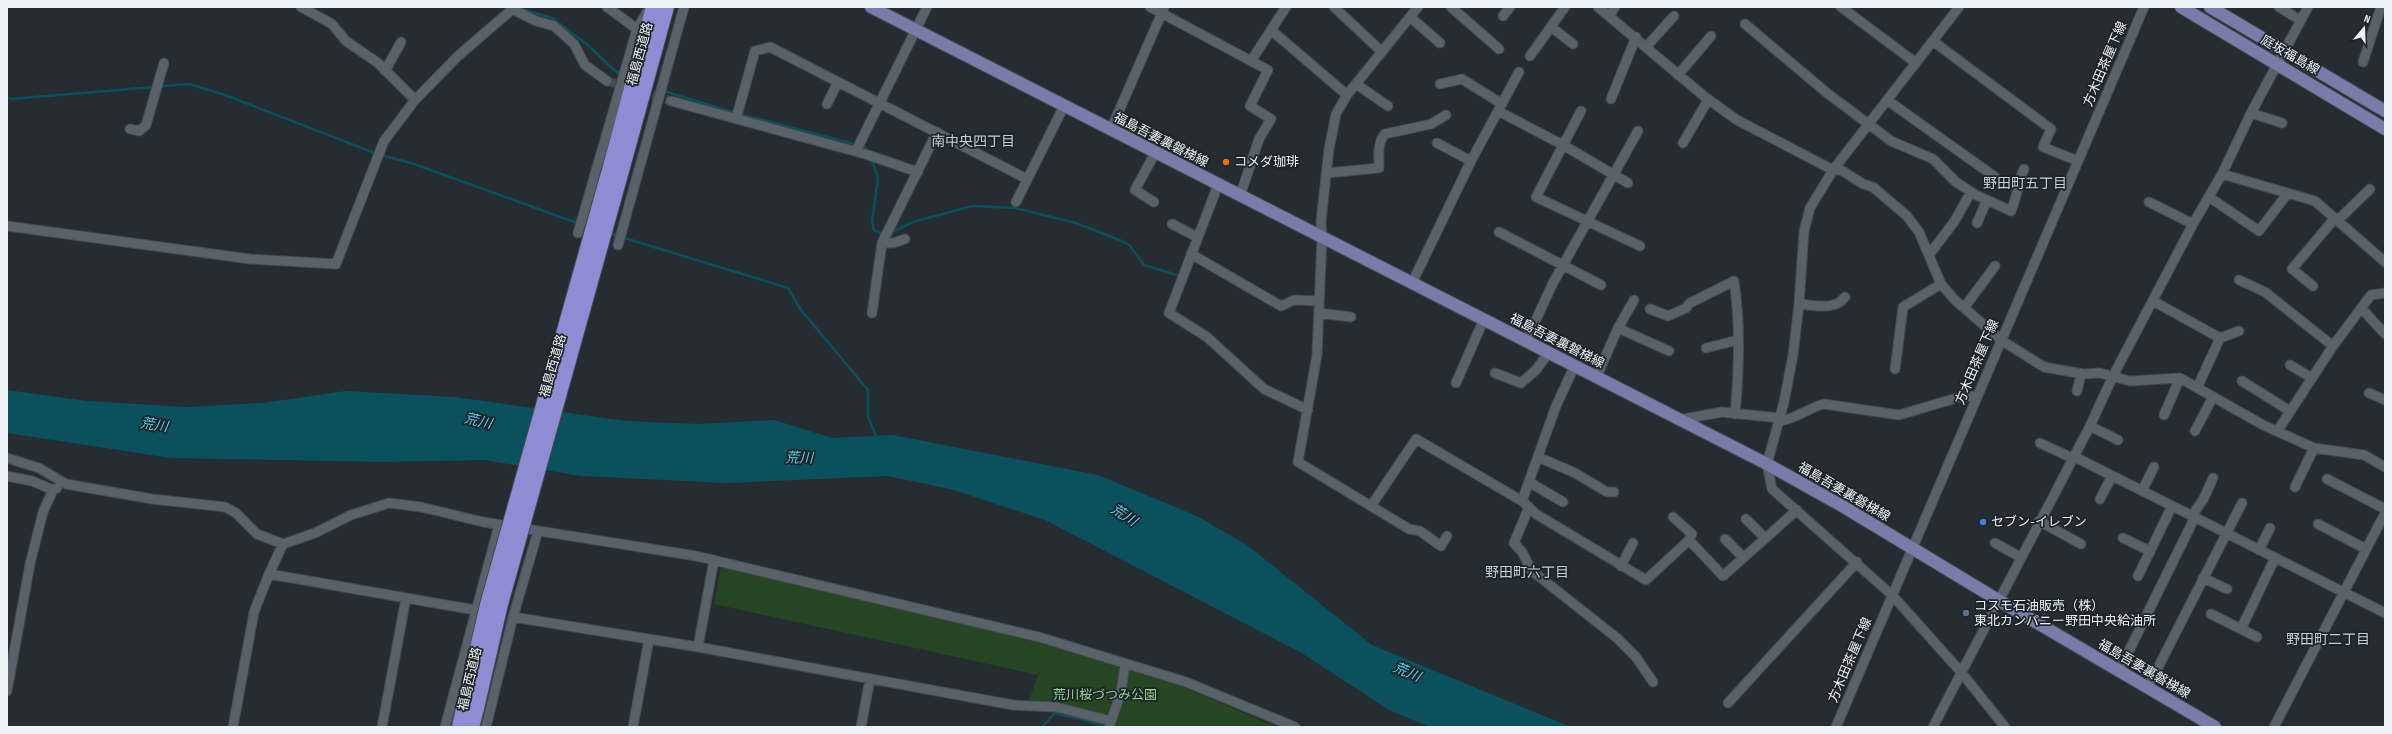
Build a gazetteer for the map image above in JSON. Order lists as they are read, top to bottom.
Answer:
{
  "streets": {
    "highway": ["福島西道路"],
    "main road": ["庭坂福島線", "福島吾妻裏磐梯線"],
    "street": ["方木田茶屋下線"]
  },
  "crossings": [
    ["方木田茶屋下線", "福島吾妻裏磐梯線"]
  ],
  "districts": [
    "南中央四丁目",
    "野田町五丁目",
    "野田町六丁目",
    "野田町二丁目"
  ],
  "water": ["荒川"],
  "parks": ["荒川桜づつみ公園"],
  "places": ["コメダ珈琲", "セブン-イレブン", "コスモ石油販売（株） 東北カンパニー野田中央給油所"],
  "north": "top"
}
